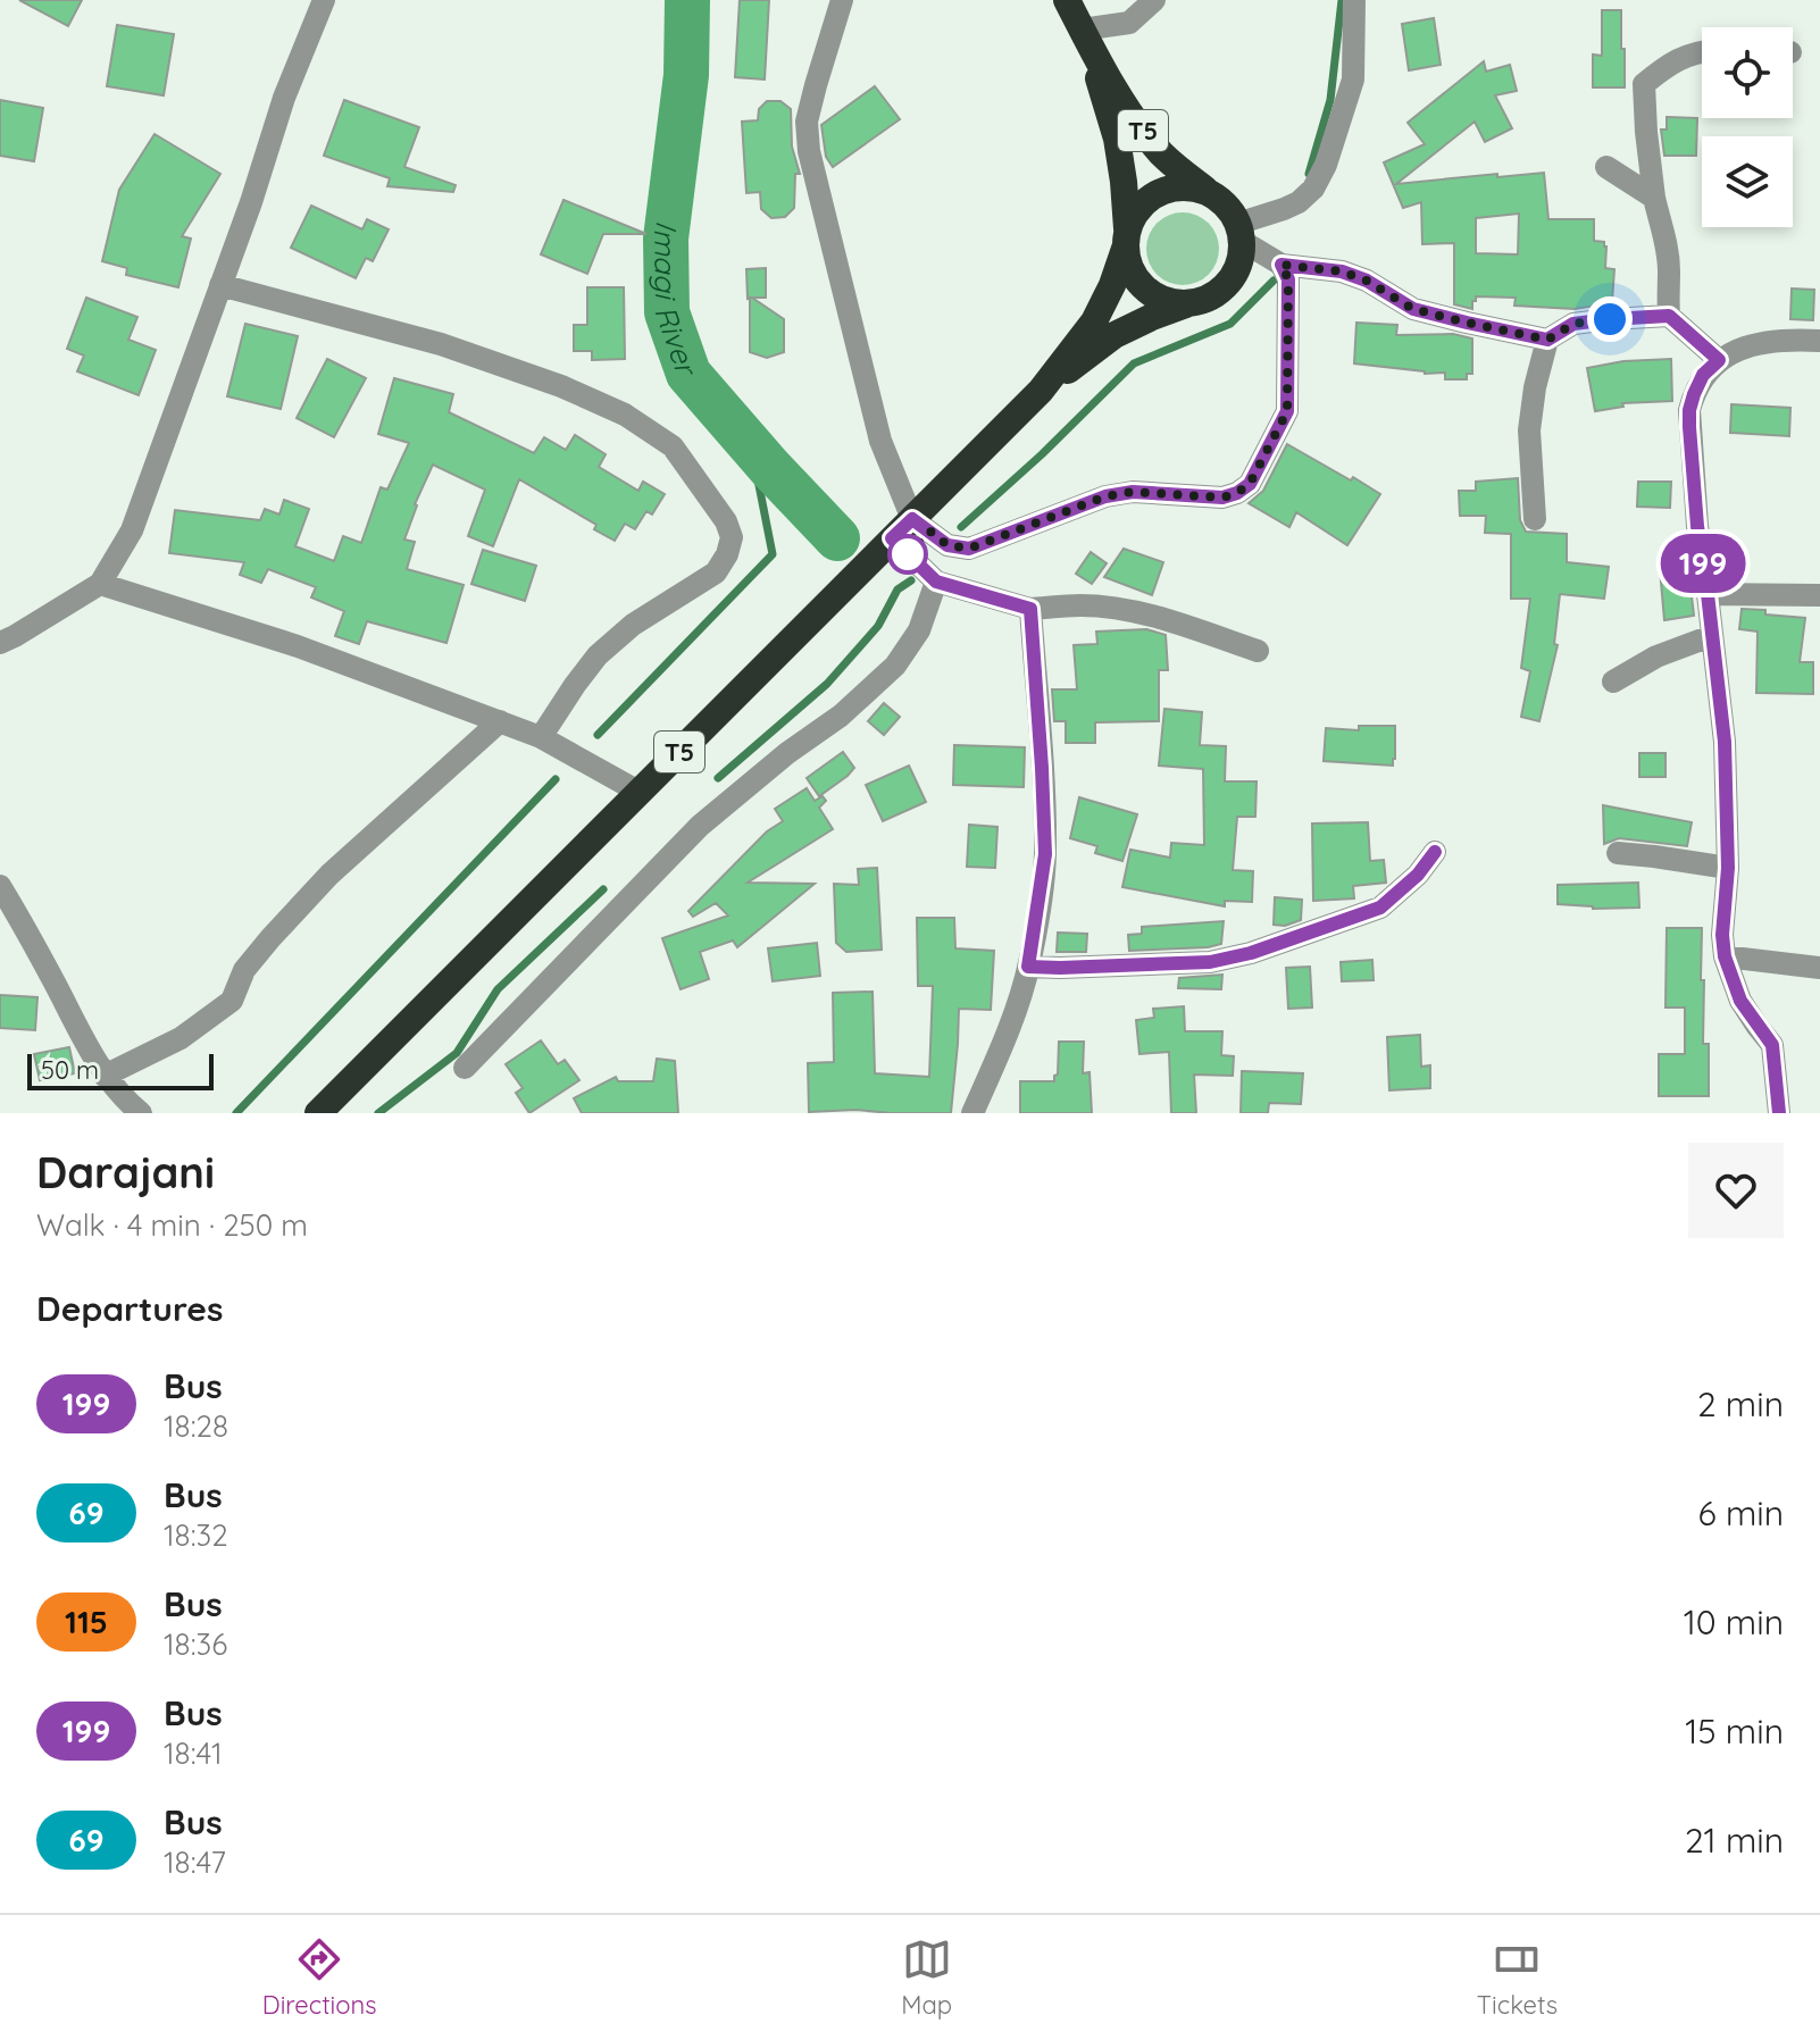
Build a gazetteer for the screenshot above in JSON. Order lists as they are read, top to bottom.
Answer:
{
  "streets": {
    "highway": ["T5"]
  },
  "water": ["Imagi River"],
  "lines": ["bus line 199"],
  "scale_bar": "50 m",
  "page": {
    "on_map": "199",
    "scale": "50 m",
    "heading": [
      ["Darajani", "Walk · 4 min · 250 m"],
      "Departures"
    ],
    "list": [
      {
        "mark": "199",
        "name": "Bus",
        "note": "18:28",
        "value": "2 min"
      },
      {
        "mark": "69",
        "name": "Bus",
        "note": "18:32",
        "value": "6 min"
      },
      {
        "mark": "115",
        "name": "Bus",
        "note": "18:36",
        "value": "10 min"
      },
      {
        "mark": "199",
        "name": "Bus",
        "note": "18:41",
        "value": "15 min"
      },
      {
        "mark": "69",
        "name": "Bus",
        "note": "18:47",
        "value": "21 min"
      }
    ],
    "tabs": ["Directions", "Map", "Tickets"]
  }
}
